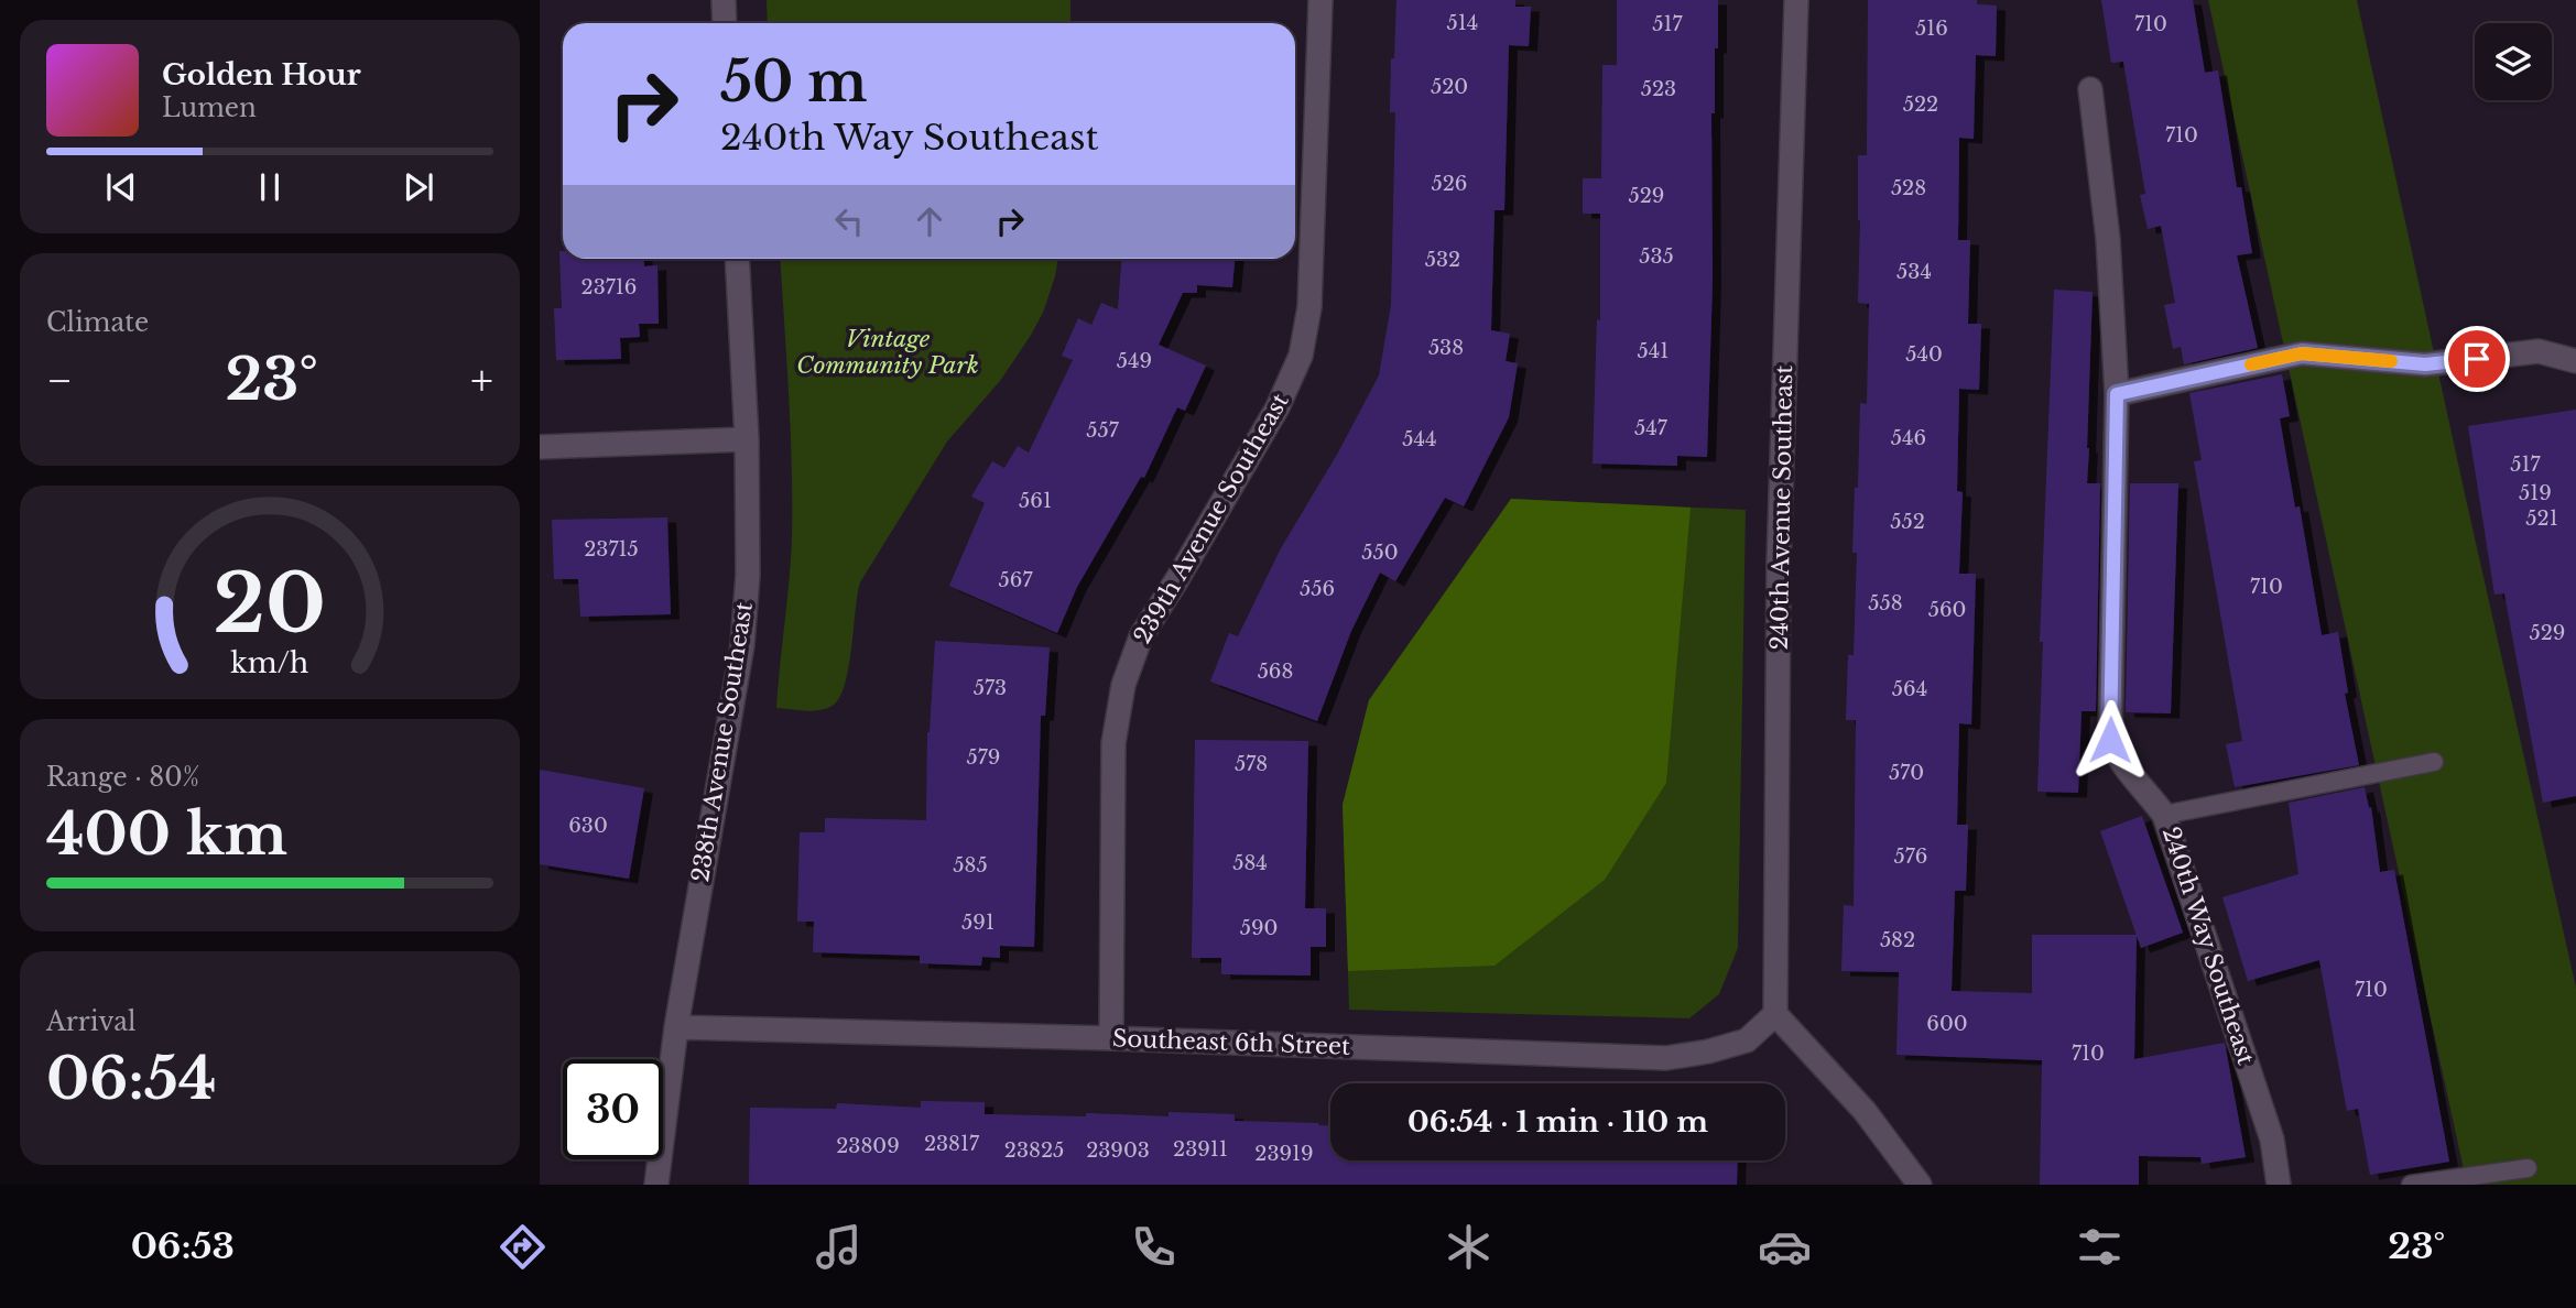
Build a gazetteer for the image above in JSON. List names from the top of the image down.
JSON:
{
  "streets": {
    "street": [
      "240th Avenue Southeast",
      "239th Avenue Southeast",
      "238th Avenue Southeast",
      "240th Way Southeast",
      "Southeast 6th Street"
    ]
  },
  "crossings": [
    ["240th Avenue Southeast", "Southeast 6th Street"],
    ["239th Avenue Southeast", "Southeast 6th Street"],
    ["238th Avenue Southeast", "Southeast 6th Street"]
  ],
  "parks": ["Vintage Community Park"],
  "house_numbers": [
    "514",
    "517",
    "710",
    "516",
    "520",
    "523",
    "522",
    "710",
    "526",
    "528",
    "529",
    "535",
    "532",
    "534",
    "23716",
    "538",
    "541",
    "540",
    "549",
    "547",
    "557",
    "546",
    "544",
    "517",
    "519",
    "561",
    "521",
    "552",
    "23715",
    "550",
    "567",
    "710",
    "556",
    "558",
    "560",
    "529",
    "568",
    "573",
    "564",
    "579",
    "578",
    "570",
    "630",
    "576",
    "584",
    "585",
    "591",
    "590",
    "582",
    "710",
    "600",
    "710",
    "23817",
    "23809",
    "23911",
    "23825",
    "23903",
    "23919"
  ],
  "page": {
    "turn": ["50 m", "240th Way Southeast"],
    "song": ["Golden Hour", "Lumen"],
    "tile": [
      "Climate",
      ["Range · 80%", "400 km"],
      ["Arrival", "06:54"]
    ],
    "heat": ["−", "23°", "+"],
    "limit": "30",
    "trip": "06:54 · 1 min · 110 m",
    "tabs": ["06:53", "23°"],
    "gauge": ["20", "km/h"]
  }
}
